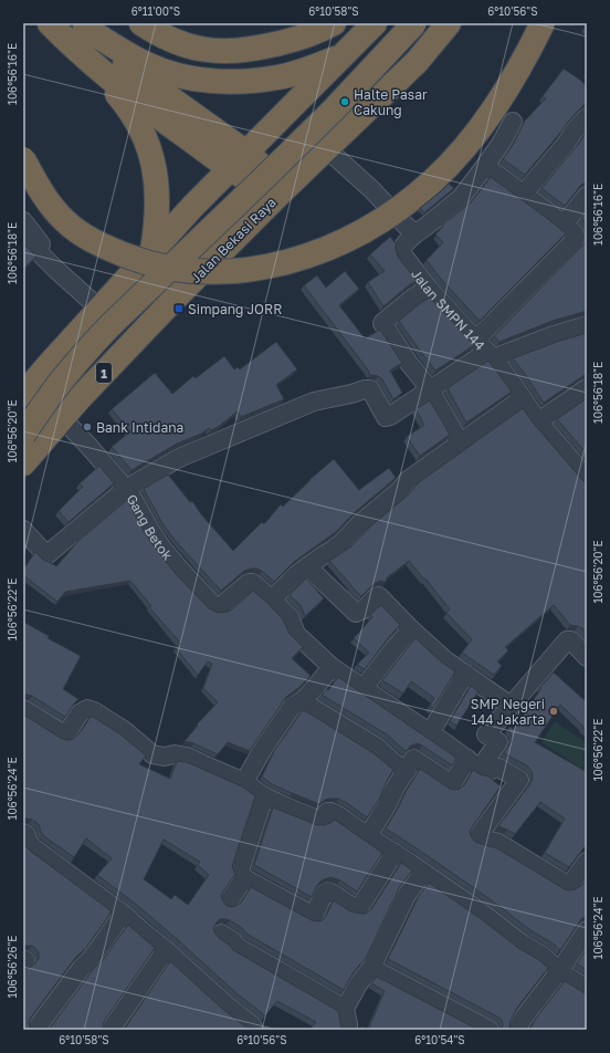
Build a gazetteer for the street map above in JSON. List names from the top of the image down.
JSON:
{
  "streets": {
    "highway": ["Jalan Bekasi Raya", "1"],
    "street": ["Jalan SMPN 144", "Gang Betok"]
  },
  "crossings": [
    ["Jalan Bekasi Raya", "Gang Betok"]
  ],
  "places": {
    "other": ["Halte Pasar Cakung", "Bank Intidana", "SMP Negeri 144 Jakarta"],
    "transit": ["Simpang JORR"]
  },
  "coordinates": [
    "6°11'00\"S",
    "6°10'58\"S",
    "6°10'56\"S",
    "106°56'16\"E",
    "106°56'18\"E",
    "106°56'20\"E",
    "106°56'22\"E",
    "106°56'24\"E",
    "106°56'26\"E",
    "6°10'54\"S"
  ]
}
